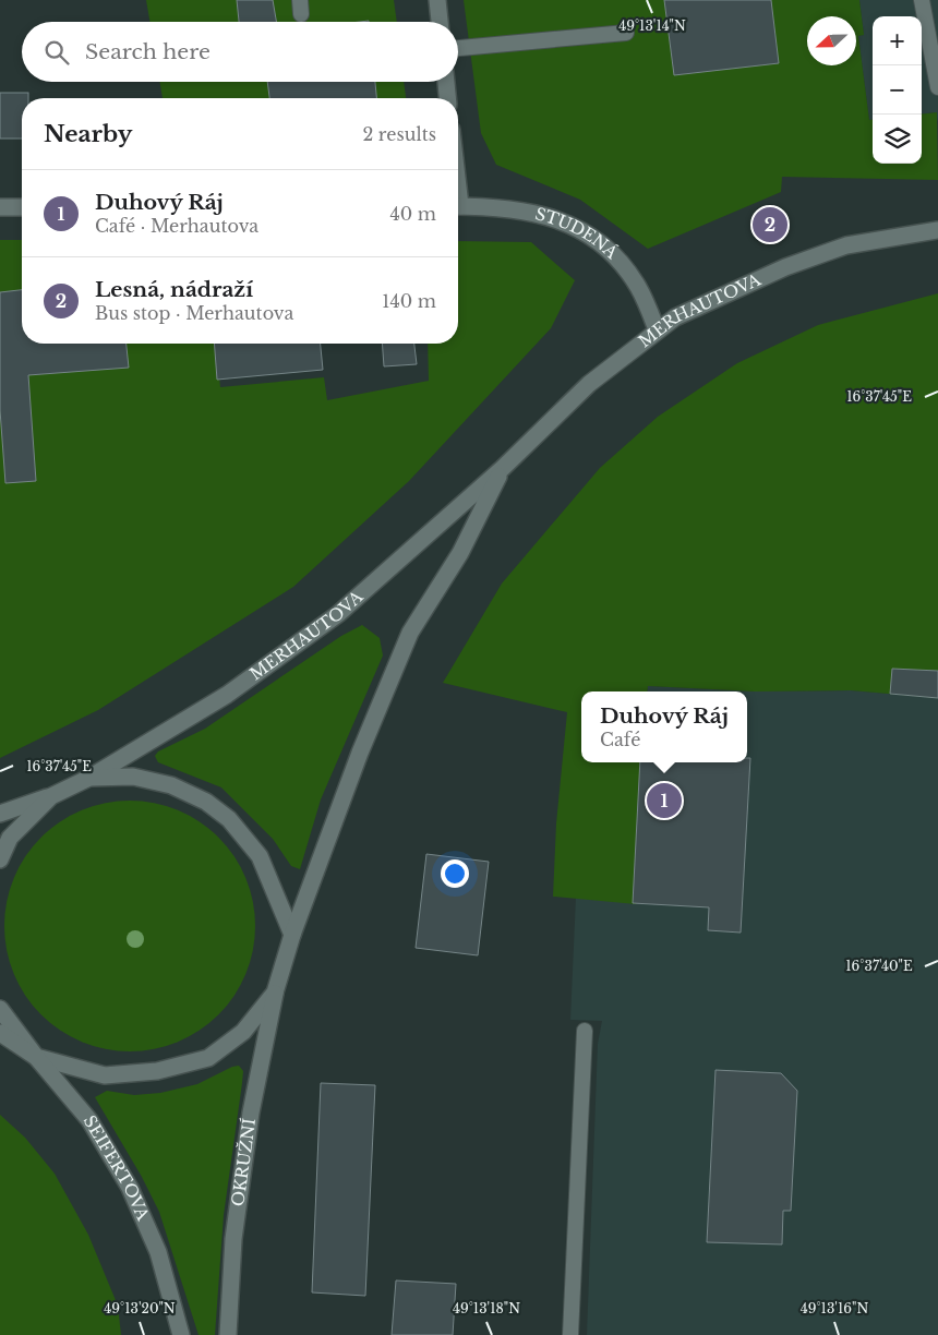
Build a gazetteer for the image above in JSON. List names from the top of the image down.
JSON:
{
  "streets": {
    "street": [
      "STUDENÁ",
      "MERHAUTOVA",
      "OKRUŽNÍ",
      "SEIFERTOVA"
    ]
  },
  "crossings": [
    ["STUDENÁ", "MERHAUTOVA"],
    ["MERHAUTOVA", "OKRUŽNÍ"]
  ],
  "north": "left",
  "page": {
    "map_buttons": ["+", "−"],
    "search": "Search here",
    "heading": ["Nearby", "2 results"],
    "list": [
      {
        "mark": "1",
        "name": "Duhový Ráj",
        "note": "Café · Merhautova",
        "value": "40 m"
      },
      {
        "mark": "2",
        "name": "Lesná, nádraží",
        "note": "Bus stop · Merhautova",
        "value": "140 m"
      }
    ],
    "pins": ["2", "1"],
    "popup": ["Duhový Ráj", "Café"]
  },
  "coordinates": [
    "49°13'14\"N",
    "16°37'45\"E",
    "16°37'40\"E",
    "49°13'20\"N",
    "49°13'18\"N",
    "49°13'16\"N"
  ]
}
